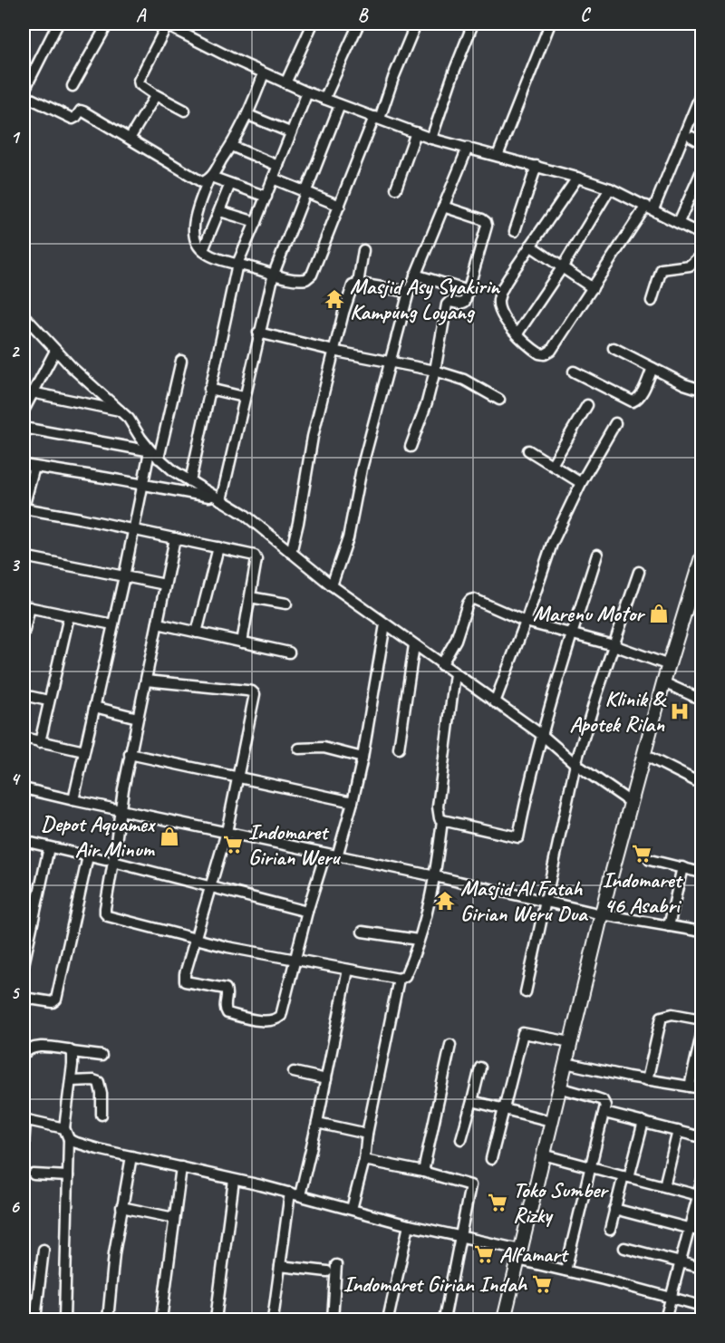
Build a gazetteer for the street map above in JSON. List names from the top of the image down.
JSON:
{
  "places": {
    "temple": ["Masjid Asy Syakirin Kampung Loyang", "Masjid Al Fatah Girian Weru Dua"],
    "shop": ["Marenu Motor", "Depot Aquamex Air Minum"],
    "hospital": ["Klinik & Apotek Rilan"],
    "supermarket": [
      "Indomaret Girian Weru",
      "Indomaret 46 Asabri",
      "Toko Sumber Rizky",
      "Alfamart",
      "Indomaret Girian Indah"
    ]
  },
  "grid": {
    "columns": ["A", "B", "C"],
    "rows": [
      "1",
      "2",
      "3",
      "4",
      "5",
      "6"
    ]
  }
}
